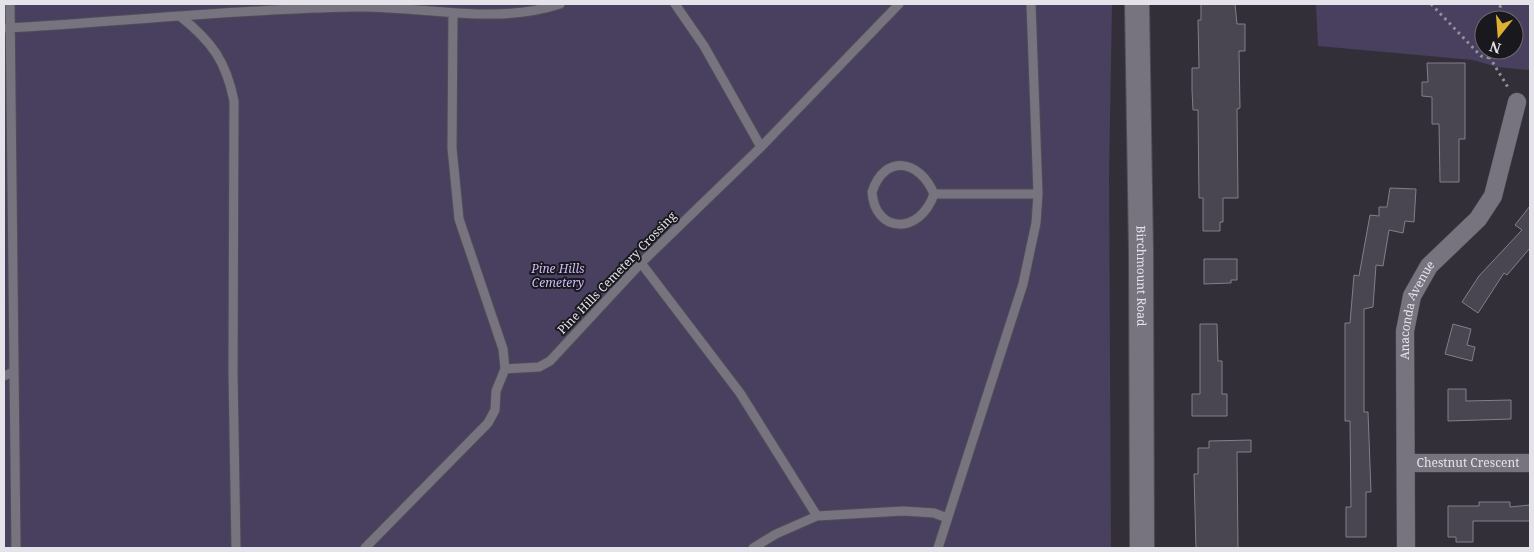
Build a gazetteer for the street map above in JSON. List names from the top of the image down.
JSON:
{
  "streets": {
    "main road": ["Birchmount Road"],
    "street": ["Anaconda Avenue", "Chestnut Crescent"],
    "lane": ["Pine Hills Cemetery Crossing"]
  },
  "crossings": [
    ["Anaconda Avenue", "Chestnut Crescent"]
  ],
  "parks": ["Pine Hills Cemetery"],
  "north": "bottom"
}
